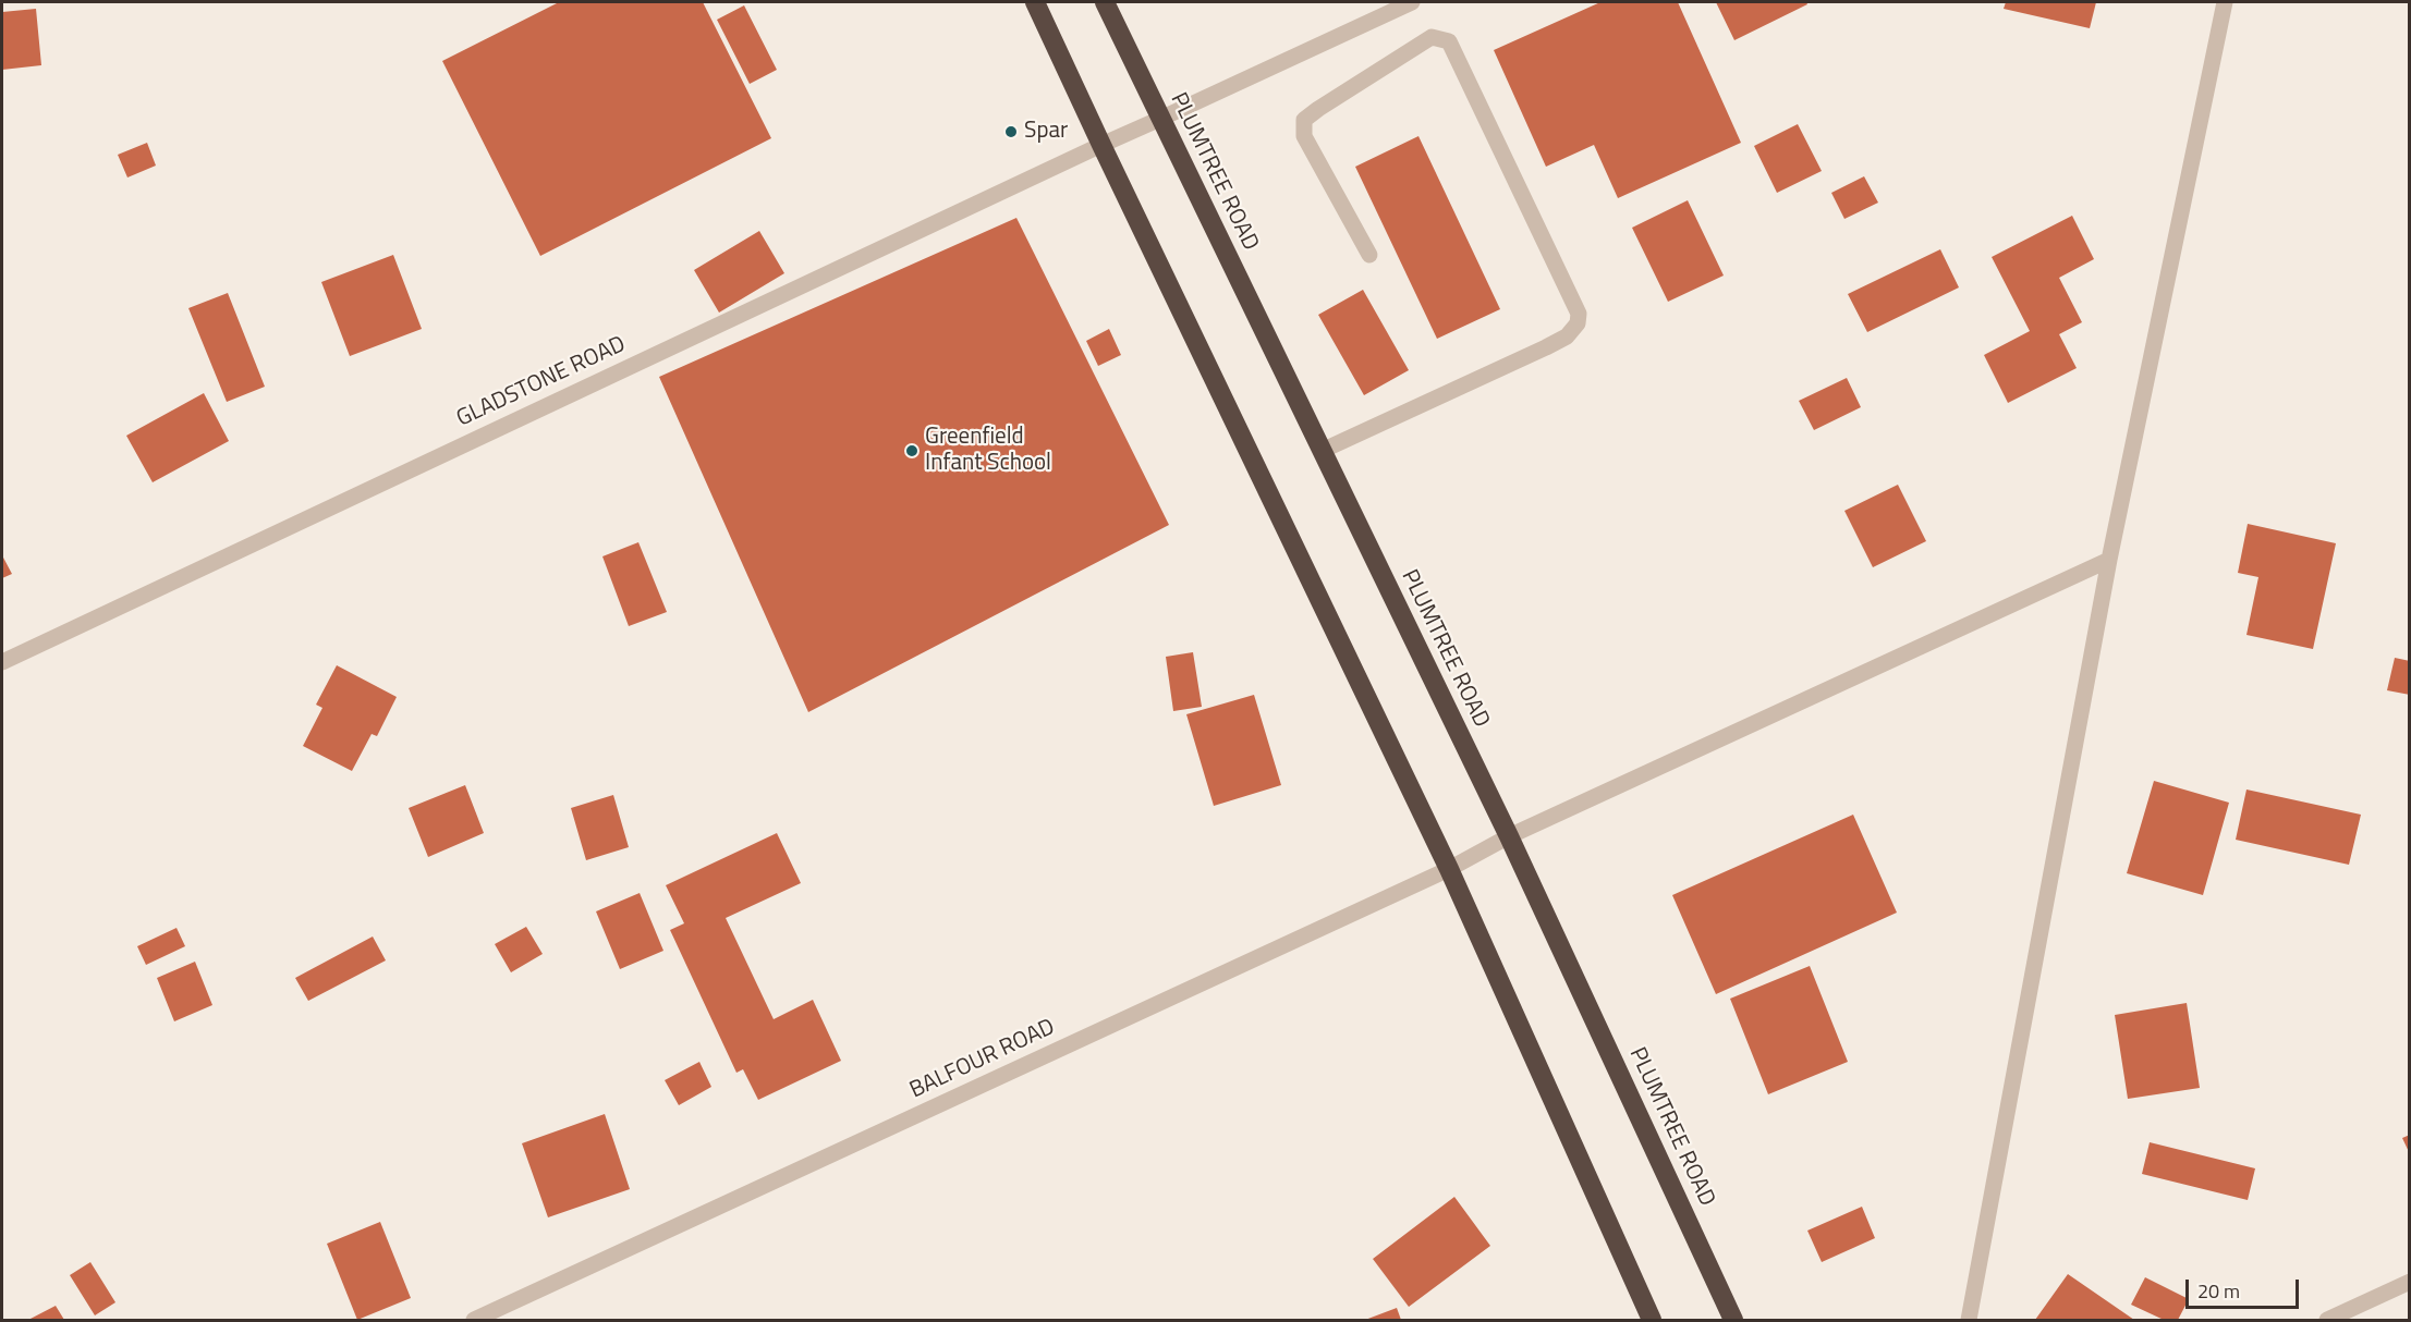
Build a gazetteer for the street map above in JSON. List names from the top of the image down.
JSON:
{
  "streets": {
    "highway": ["PLUMTREE ROAD"],
    "street": ["GLADSTONE ROAD", "BALFOUR ROAD"]
  },
  "crossings": [
    ["PLUMTREE ROAD", "GLADSTONE ROAD"],
    ["PLUMTREE ROAD", "BALFOUR ROAD"]
  ],
  "places": ["Spar", "Greenfield Infant School"],
  "scale_bar": "20 m"
}
